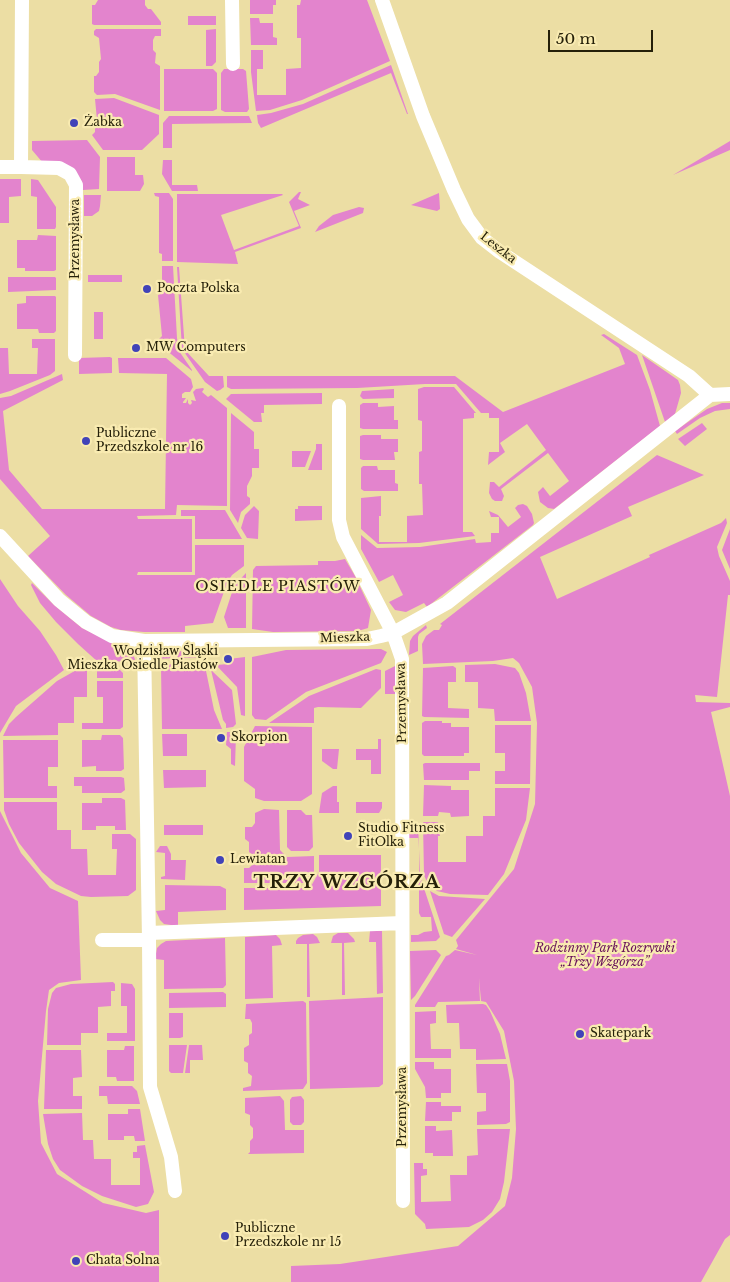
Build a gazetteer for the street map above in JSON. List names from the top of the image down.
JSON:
{
  "streets": {
    "street": ["Przemysława", "Leszka", "Mieszka"]
  },
  "crossings": [
    ["Przemysława", "Mieszka"],
    ["Leszka", "Mieszka"]
  ],
  "districts": ["OSIEDLE PIASTÓW", "TRZY WZGÓRZA"],
  "parks": ["Rodzinny Park Rozrywki „Trzy Wzgórza”"],
  "places": [
    "Żabka",
    "Poczta Polska",
    "MW Computers",
    "Publiczne Przedszkole nr 16",
    "Wodzisław Śląski Mieszka Osiedle Piastów",
    "Skorpion",
    "Studio Fitness FitOlka",
    "Lewiatan",
    "Skatepark",
    "Publiczne Przedszkole nr 15",
    "Chata Solna"
  ],
  "scale_bar": "50 m"
}
